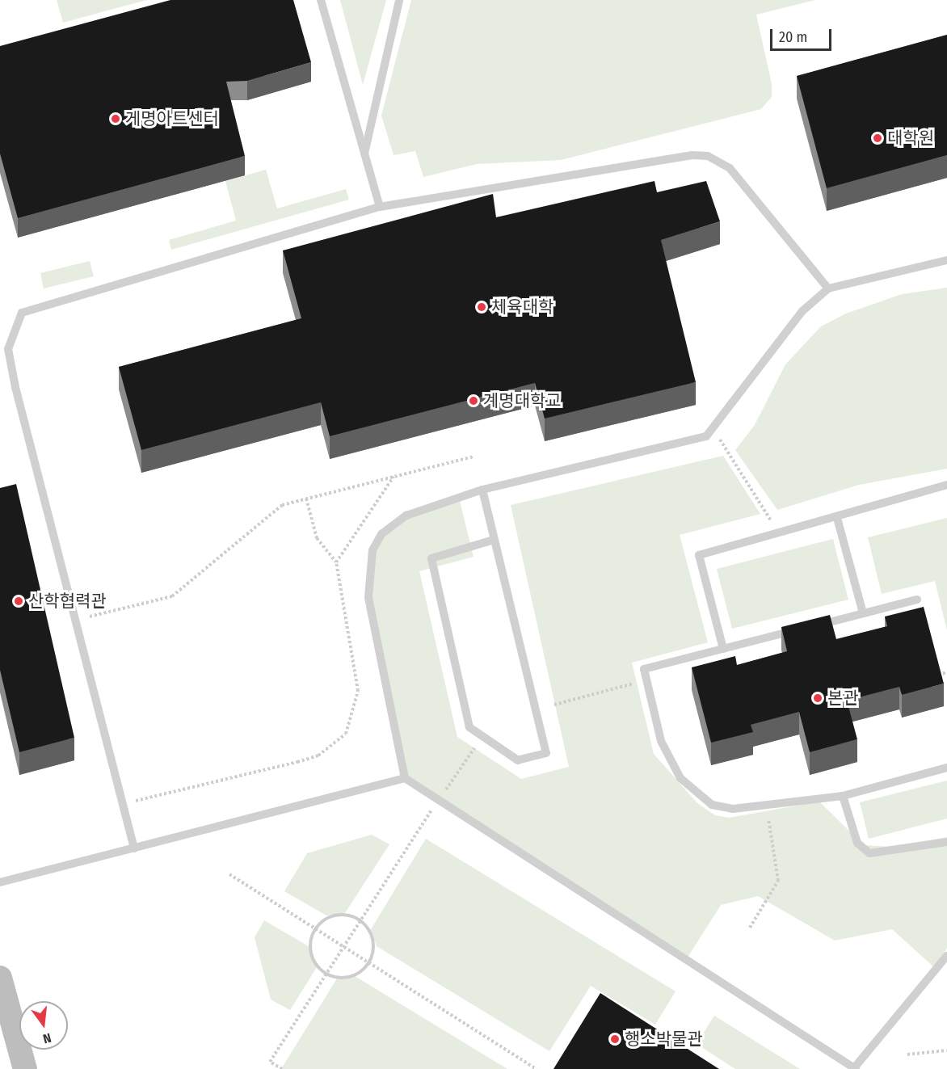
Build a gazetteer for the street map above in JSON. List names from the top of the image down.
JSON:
{
  "places": [
    "게명아트센터",
    "대학원",
    "체육대학",
    "계명대학교",
    "산학협력관",
    "본관",
    "행소박물관"
  ],
  "scale_bar": "20 m",
  "north": "bottom"
}
